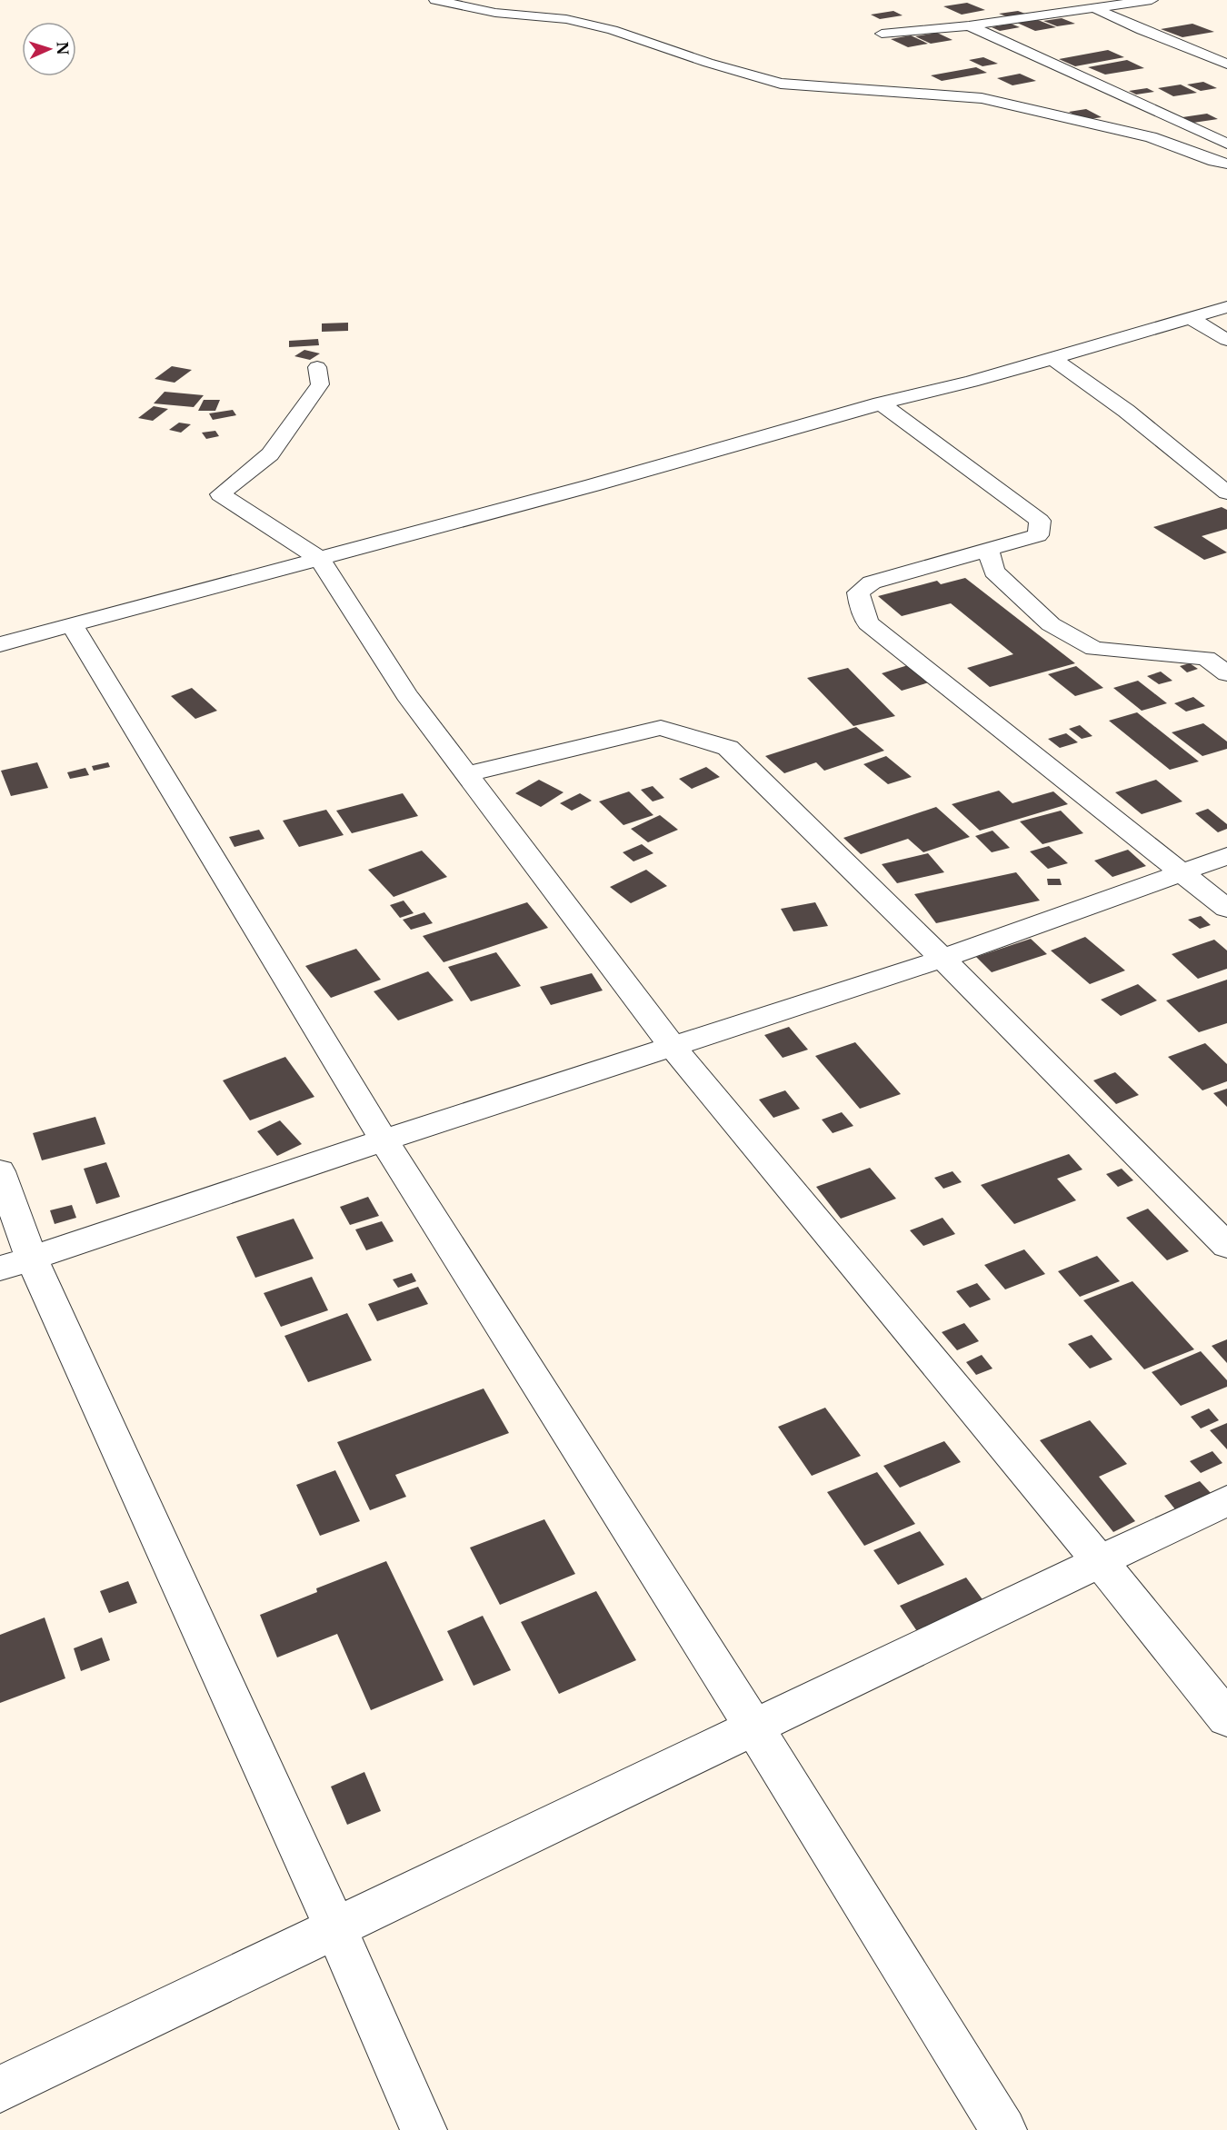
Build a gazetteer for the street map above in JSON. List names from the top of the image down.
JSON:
{
  "north": "right"
}
